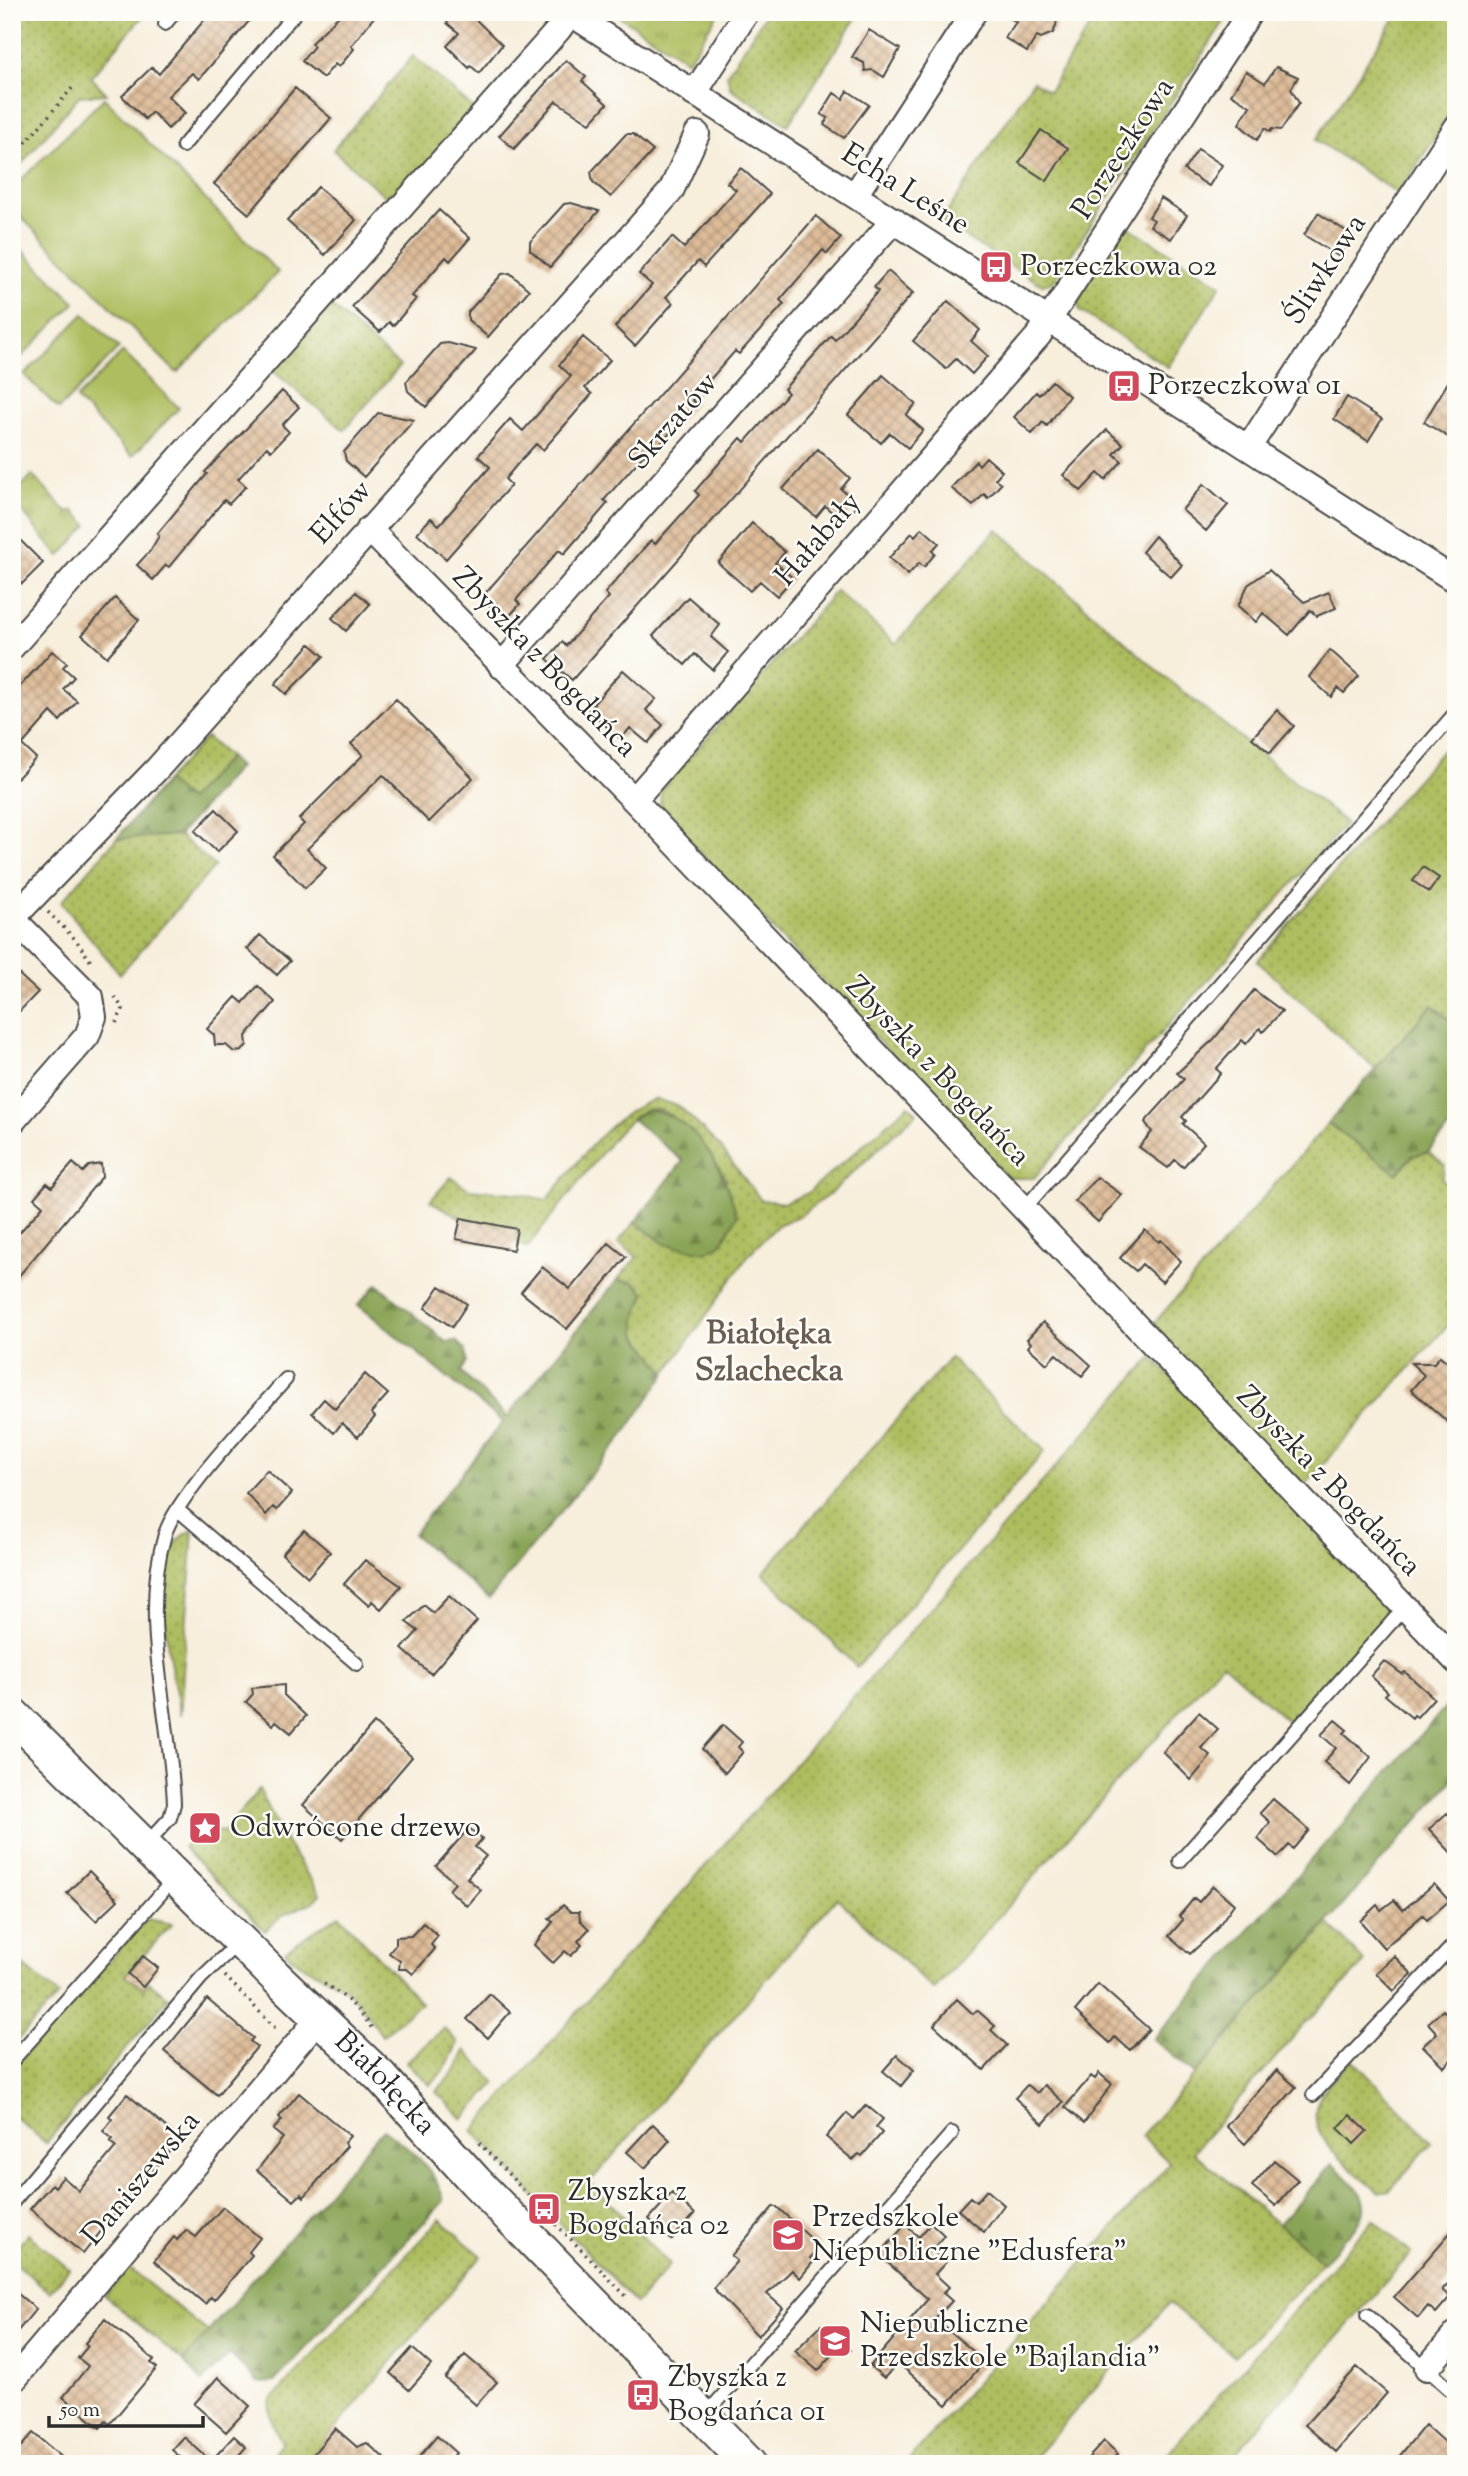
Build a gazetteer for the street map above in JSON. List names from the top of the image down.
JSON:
{
  "streets": {
    "street": [
      "Porzeczkowa",
      "Echa Leśne",
      "Śliwkowa",
      "Skrzatów",
      "Elfów",
      "Hałabały",
      "Zbyszka z Bogdańca",
      "Białołęcka",
      "Daniszewska"
    ]
  },
  "crossings": [
    ["Porzeczkowa", "Echa Leśne"],
    ["Porzeczkowa", "Hałabały"],
    ["Echa Leśne", "Śliwkowa"],
    ["Echa Leśne", "Skrzatów"],
    ["Echa Leśne", "Hałabały"],
    ["Skrzatów", "Zbyszka z Bogdańca"],
    ["Elfów", "Zbyszka z Bogdańca"],
    ["Hałabały", "Zbyszka z Bogdańca"],
    ["Białołęcka", "Daniszewska"]
  ],
  "districts": ["Białołęka Szlachecka"],
  "places": {
    "bus stop": [
      "Porzeczkowa 02",
      "Porzeczkowa 01",
      "Zbyszka z Bogdańca 02",
      "Zbyszka z Bogdańca 01"
    ],
    "place": ["Odwrócone drzewo"],
    "school or university": ["Przedszkole Niepubliczne \"Edusfera\"", "Niepubliczne Przedszkole \"Bajlandia\""]
  },
  "scale_bar": "50 m"
}
